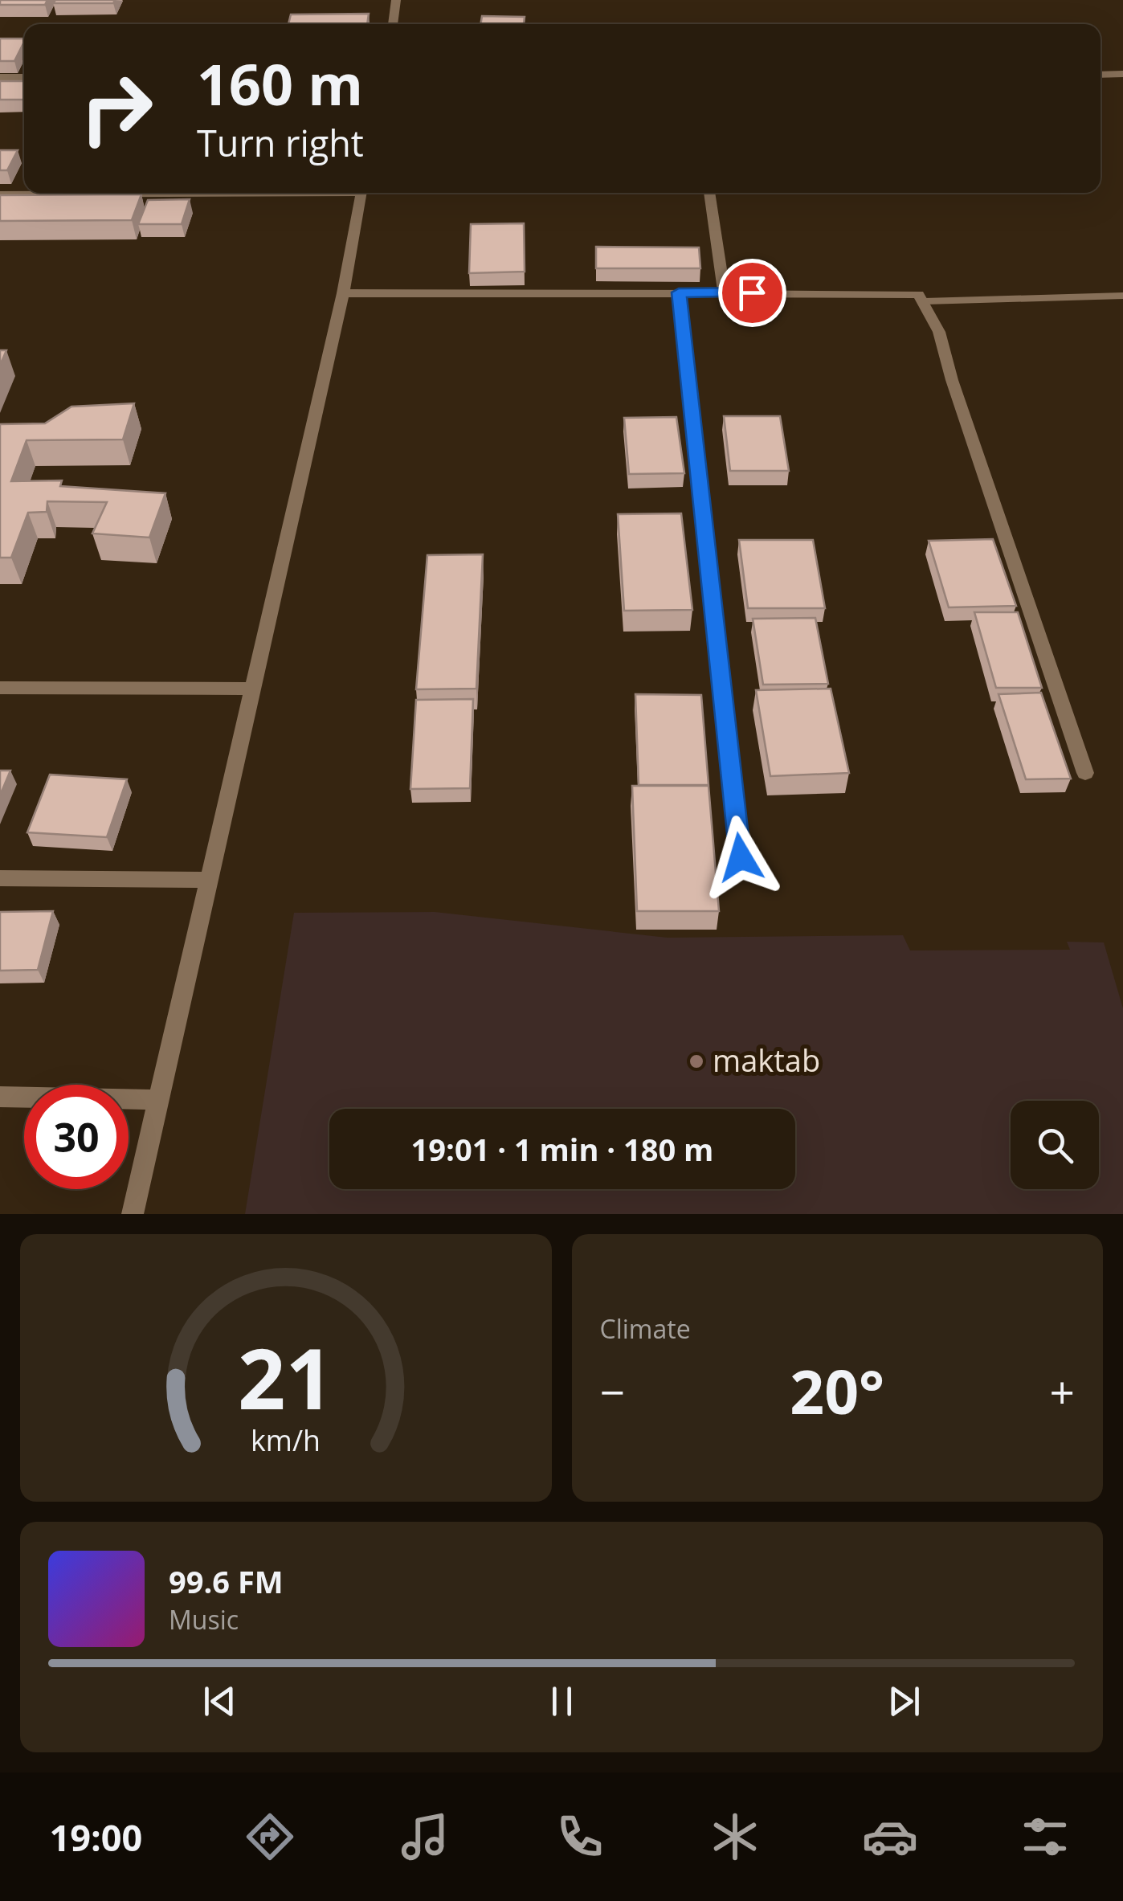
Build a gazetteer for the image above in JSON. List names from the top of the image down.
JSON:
{
  "places": ["maktab"],
  "page": {
    "turn": ["160 m", "Turn right"],
    "limit": "30",
    "trip": "19:01 · 1 min · 180 m",
    "tile": "Climate",
    "heat": ["−", "20°", "+"],
    "song": ["99.6 FM", "Music"],
    "tabs": "19:00",
    "gauge": ["21", "km/h"]
  }
}
